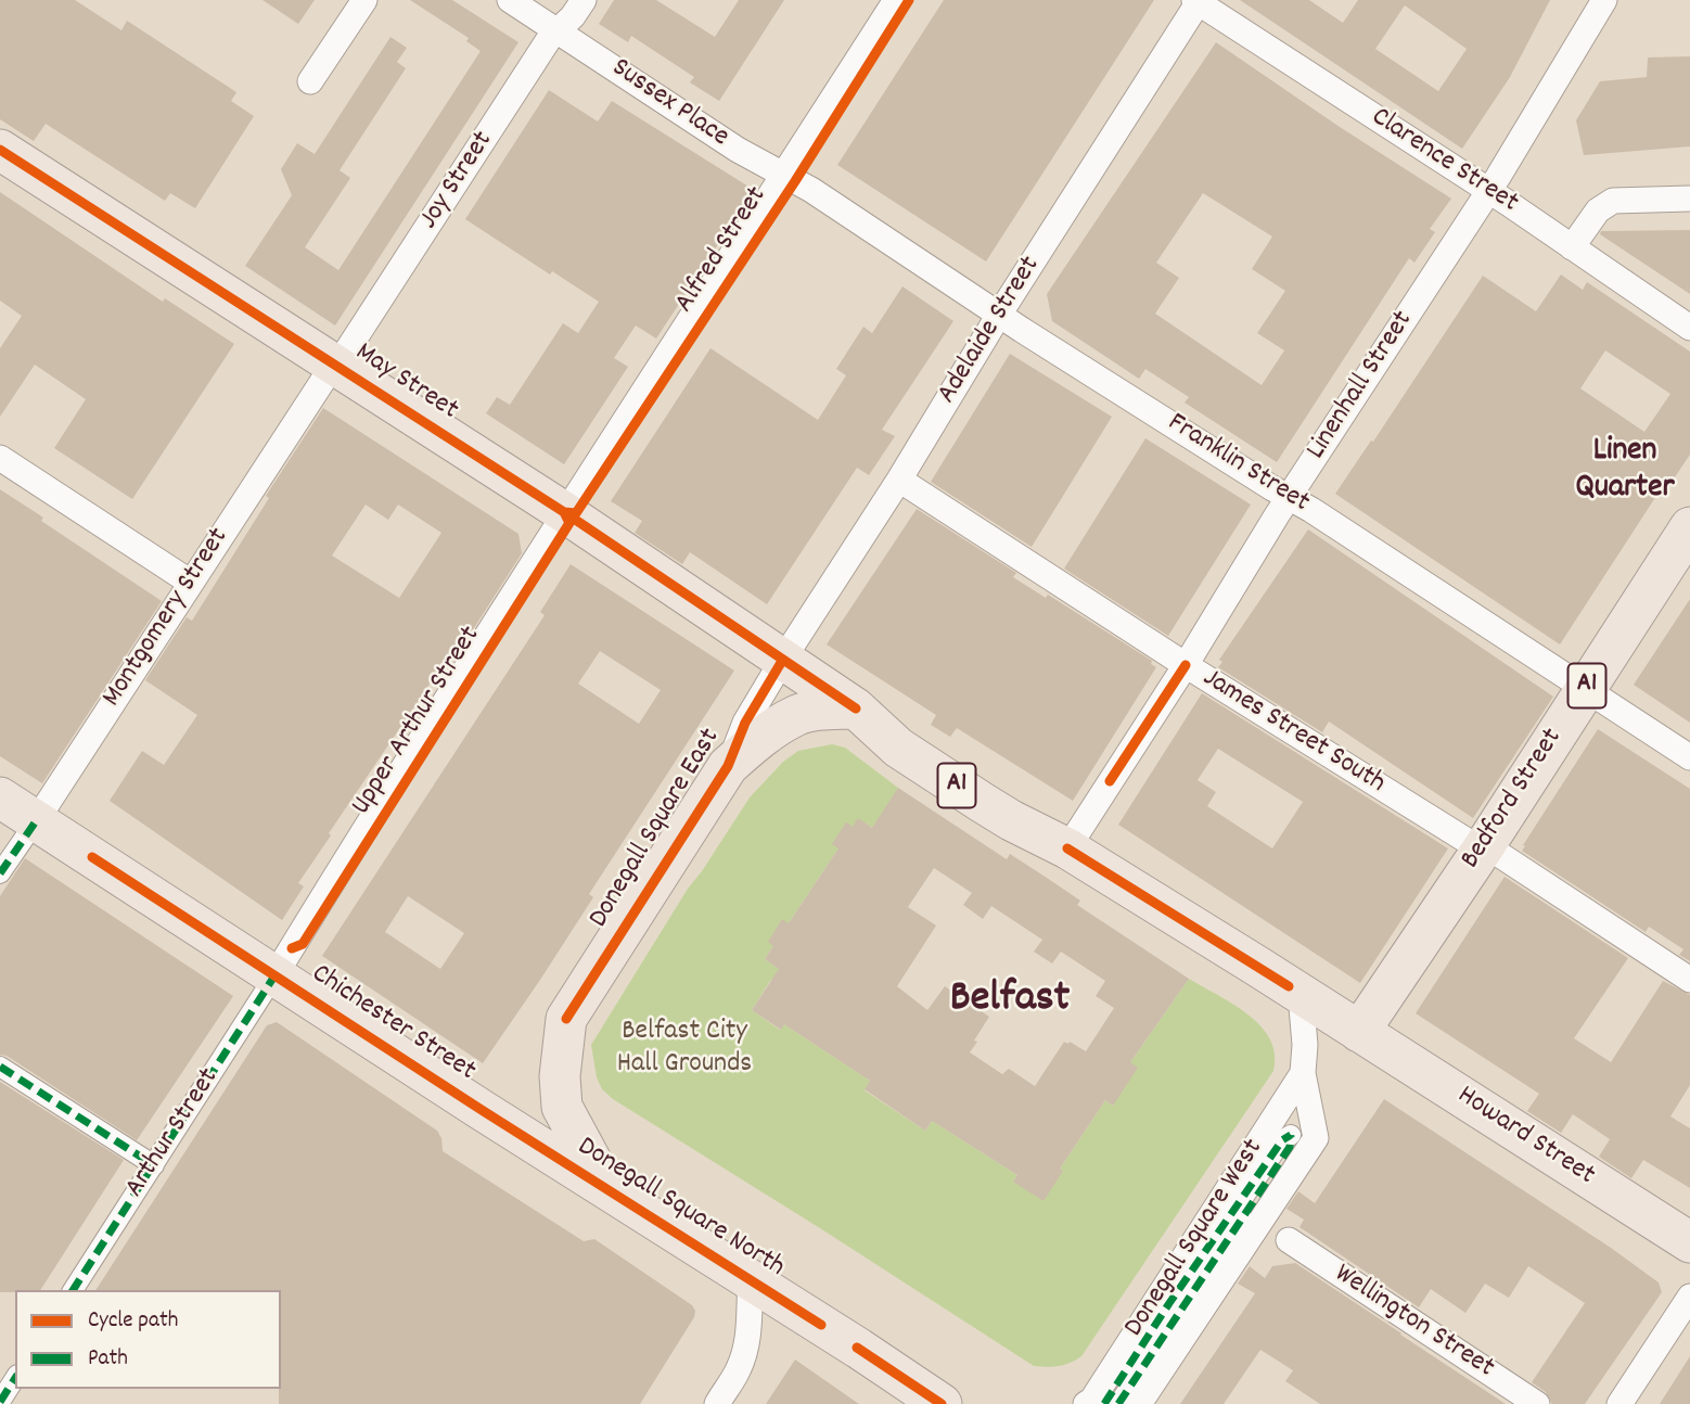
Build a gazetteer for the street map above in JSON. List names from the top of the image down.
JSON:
{
  "streets": {
    "main road": [
      "May Street",
      "A1",
      "Bedford Street",
      "Donegall Square East",
      "Chichester Street",
      "Howard Street",
      "Donegall Square North"
    ],
    "street": [
      "Sussex Place",
      "Clarence Street",
      "Joy Street",
      "Alfred Street",
      "Adelaide Street",
      "Linenhall Street",
      "Franklin Street",
      "Montgomery Street",
      "Upper Arthur Street",
      "James Street South",
      "Arthur Street",
      "Donegall Square West",
      "Wellington Street"
    ]
  },
  "crossings": [
    ["Sussex Place", "Joy Street"],
    ["Sussex Place", "Alfred Street"],
    ["Sussex Place", "Franklin Street"],
    ["Clarence Street", "Adelaide Street"],
    ["Clarence Street", "Linenhall Street"],
    ["Joy Street", "May Street"],
    ["Joy Street", "Montgomery Street"],
    ["Alfred Street", "May Street"],
    ["Alfred Street", "Franklin Street"],
    ["Alfred Street", "Upper Arthur Street"],
    ["Adelaide Street", "May Street"],
    ["Adelaide Street", "Franklin Street"],
    ["Adelaide Street", "James Street South"],
    ["Adelaide Street", "Donegall Square East"],
    ["May Street", "Montgomery Street"],
    ["May Street", "A1"],
    ["May Street", "Upper Arthur Street"],
    ["May Street", "Donegall Square East"],
    ["Linenhall Street", "Franklin Street"],
    ["Linenhall Street", "A1"],
    ["Linenhall Street", "James Street South"],
    ["Franklin Street", "Bedford Street"],
    ["Montgomery Street", "Chichester Street"],
    ["A1", "Bedford Street"],
    ["A1", "Donegall Square East"],
    ["A1", "Howard Street"],
    ["A1", "Donegall Square West"],
    ["Upper Arthur Street", "Chichester Street"],
    ["Upper Arthur Street", "Arthur Street"],
    ["James Street South", "Bedford Street"],
    ["Bedford Street", "Howard Street"],
    ["Donegall Square East", "Donegall Square North"],
    ["Chichester Street", "Arthur Street"],
    ["Chichester Street", "Donegall Square North"]
  ],
  "districts": ["Linen Quarter", "Belfast"],
  "parks": ["Belfast City Hall Grounds"],
  "legend": ["Cycle path", "Path"]
}
